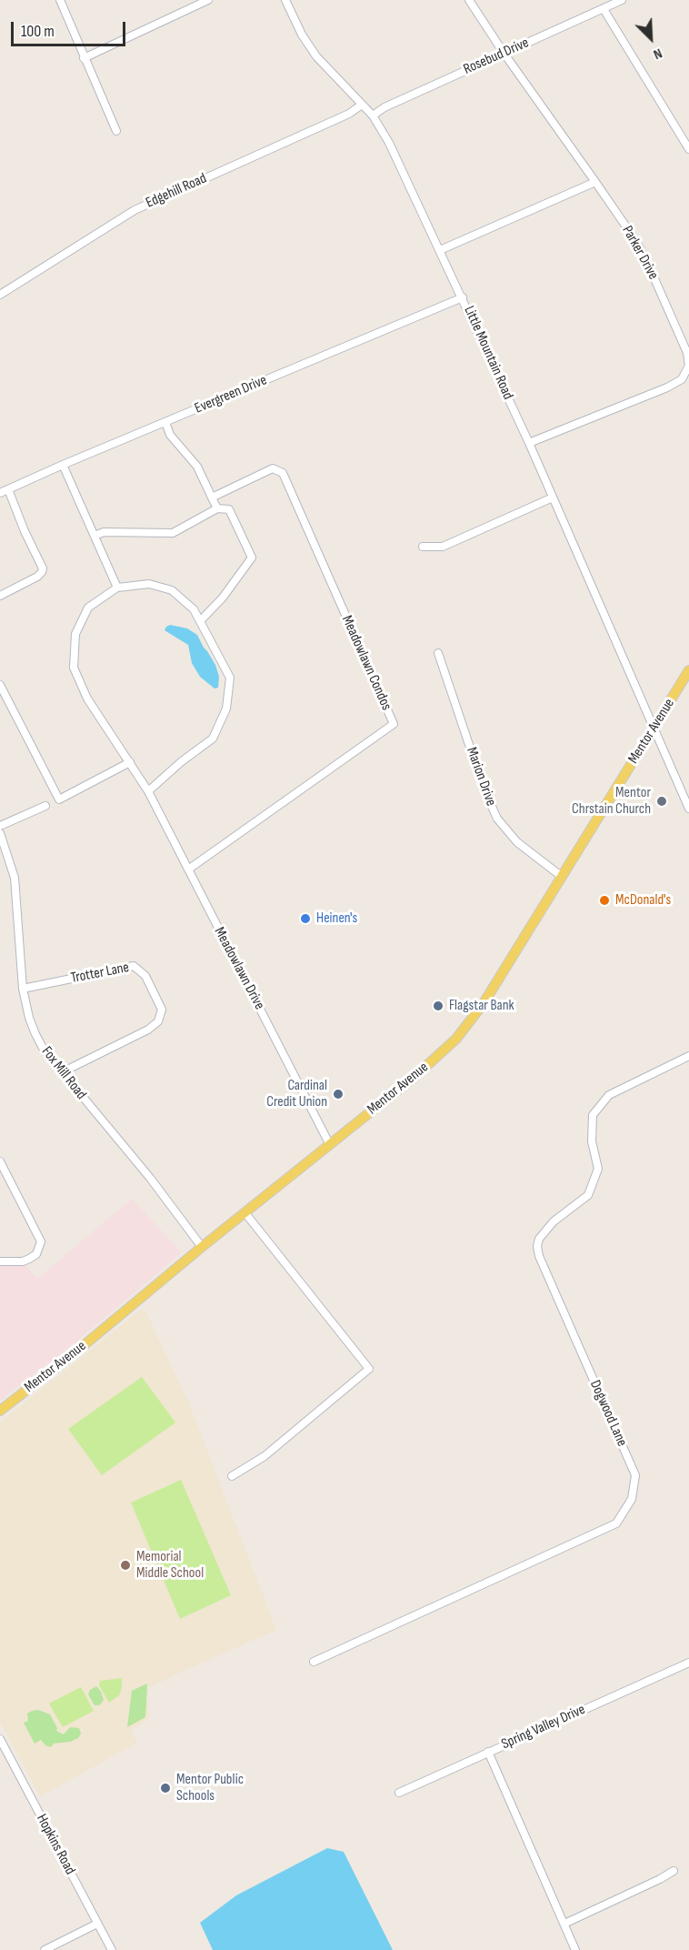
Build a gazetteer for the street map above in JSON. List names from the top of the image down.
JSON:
{
  "streets": {
    "main road": ["Mentor Avenue"],
    "street": [
      "Rosebud Drive",
      "Edgehill Road",
      "Parker Drive",
      "Little Mountain Road",
      "Evergreen Drive",
      "Meadowlawn Condos",
      "Marion Drive",
      "Meadowlawn Drive",
      "Trotter Lane",
      "Fox Mill Road",
      "Dogwood Lane",
      "Spring Valley Drive",
      "Hopkins Road"
    ]
  },
  "crossings": [
    ["Rosebud Drive", "Parker Drive"],
    ["Rosebud Drive", "Little Mountain Road"],
    ["Edgehill Road", "Little Mountain Road"],
    ["Parker Drive", "Little Mountain Road"],
    ["Little Mountain Road", "Evergreen Drive"],
    ["Little Mountain Road", "Mentor Avenue"],
    ["Meadowlawn Condos", "Meadowlawn Drive"],
    ["Mentor Avenue", "Marion Drive"],
    ["Mentor Avenue", "Meadowlawn Drive"],
    ["Mentor Avenue", "Fox Mill Road"],
    ["Trotter Lane", "Fox Mill Road"]
  ],
  "places": [
    "Mentor Chrstain Church",
    "McDonald's",
    "Heinen's",
    "Flagstar Bank",
    "Cardinal Credit Union",
    "Memorial Middle School",
    "Mentor Public Schools"
  ],
  "scale_bar": "100 m",
  "north": "bottom right"
}
